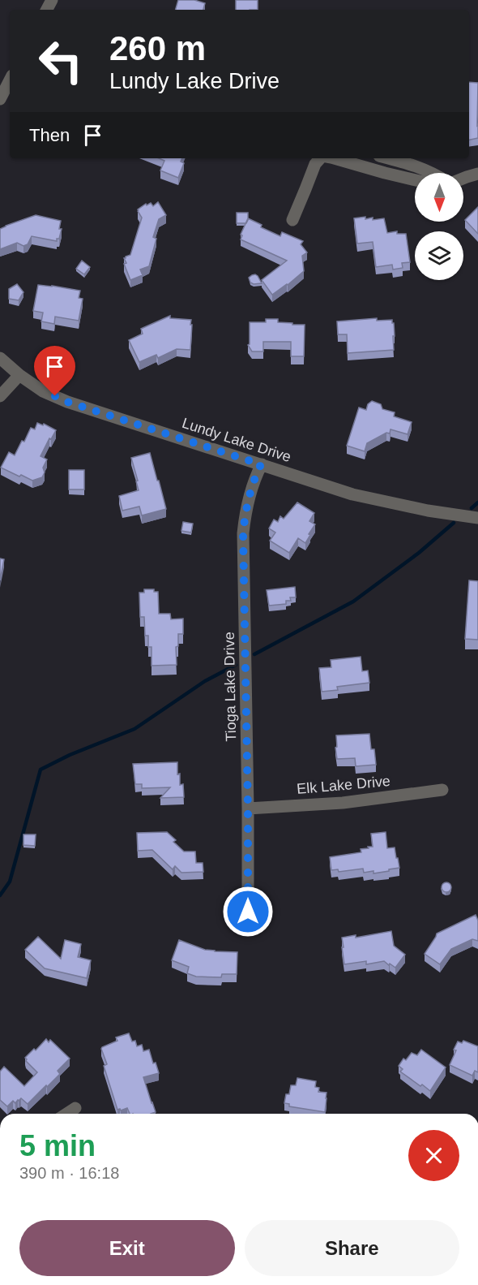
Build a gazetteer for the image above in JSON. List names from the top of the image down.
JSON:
{
  "streets": {
    "street": ["Lundy Lake Drive", "Tioga Lake Drive", "Elk Lake Drive"]
  },
  "crossings": [
    ["Lundy Lake Drive", "Tioga Lake Drive"],
    ["Tioga Lake Drive", "Elk Lake Drive"]
  ],
  "north": "bottom",
  "page": {
    "turn": ["260 m", "Lundy Lake Drive"],
    "then": "Then",
    "heading": ["5 min", "390 m · 16:18"],
    "buttons": ["Exit", "Share"]
  }
}
